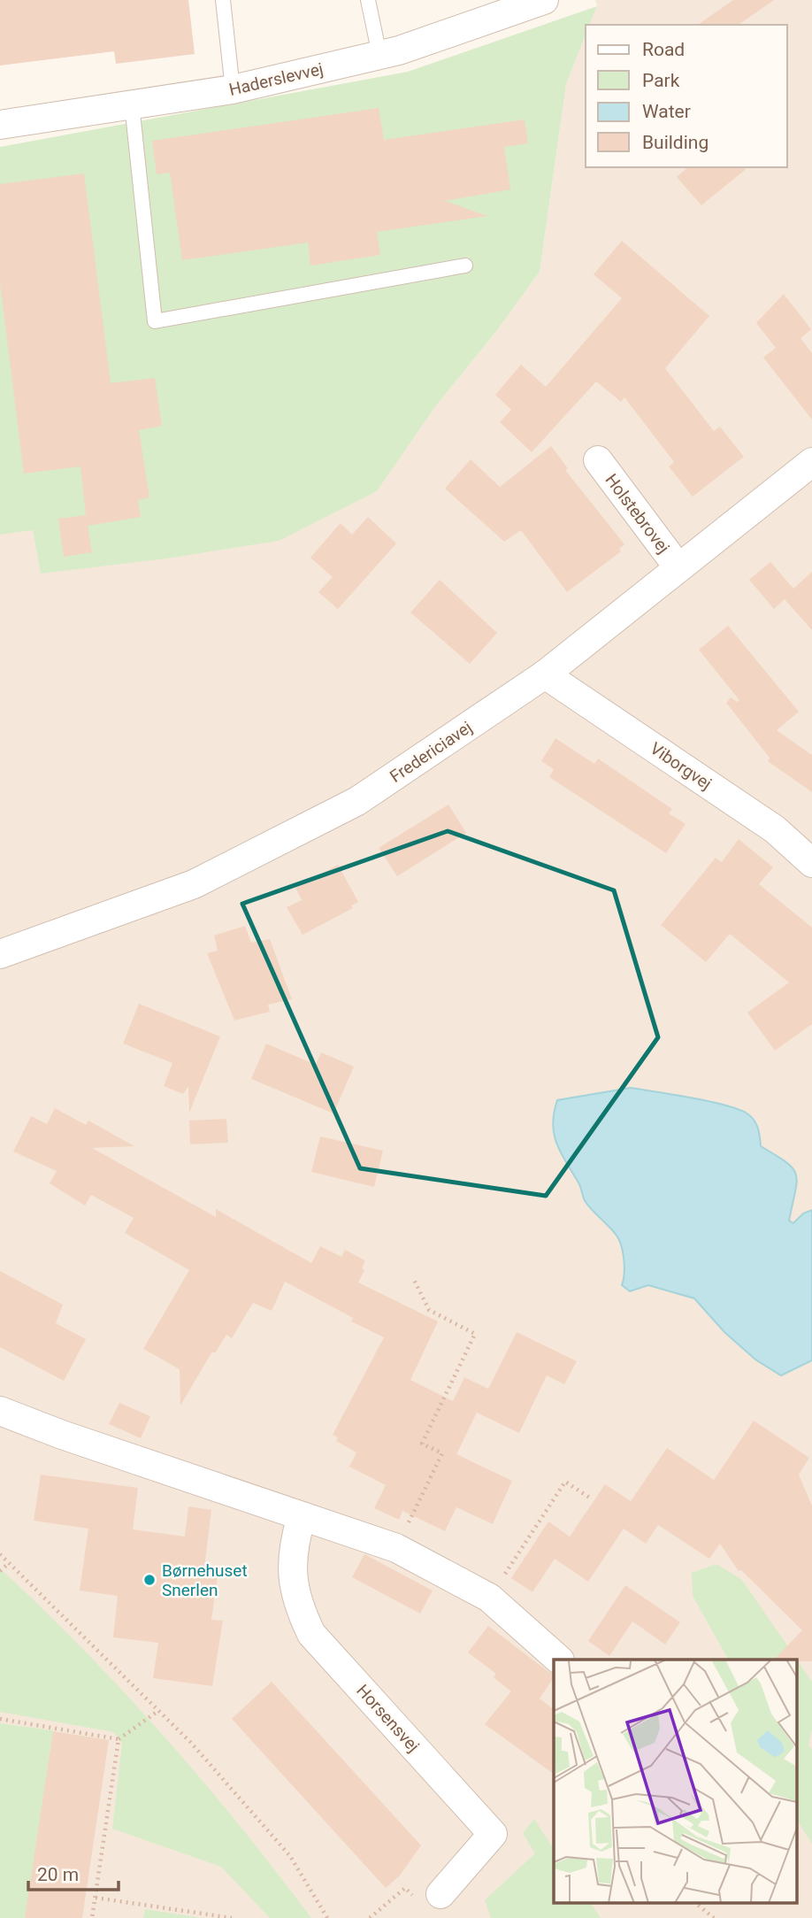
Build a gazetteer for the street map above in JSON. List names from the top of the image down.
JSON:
{
  "streets": {
    "street": [
      "Haderslevvej",
      "Holstebrovej",
      "Fredericiavej",
      "Viborgvej",
      "Horsensvej"
    ]
  },
  "crossings": [
    ["Holstebrovej", "Fredericiavej"],
    ["Fredericiavej", "Viborgvej"]
  ],
  "places": ["Børnehuset Snerlen"],
  "legend": [
    "Road",
    "Park",
    "Water",
    "Building"
  ],
  "scale_bar": "20 m"
}
